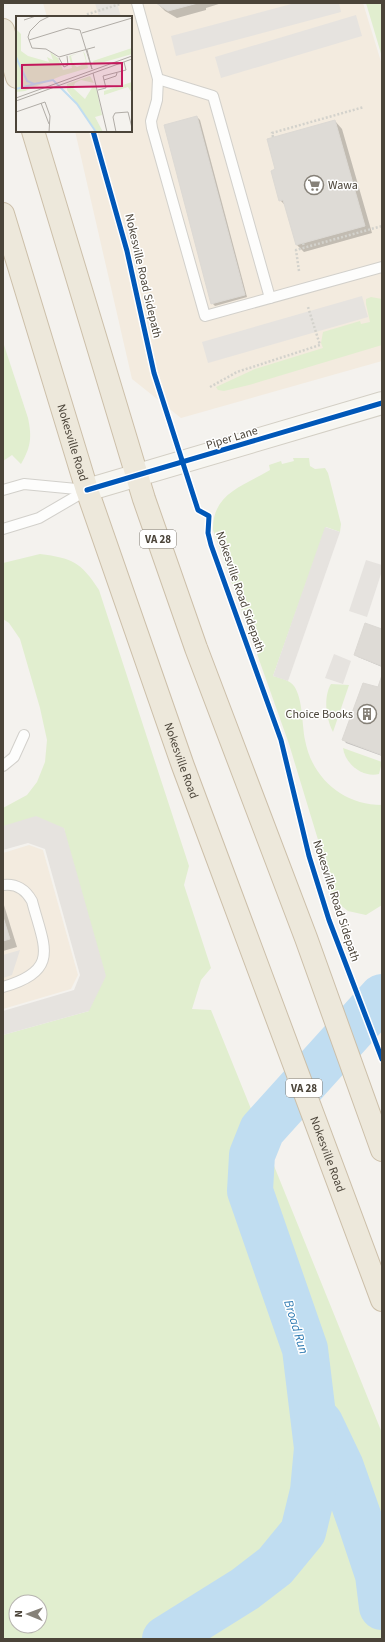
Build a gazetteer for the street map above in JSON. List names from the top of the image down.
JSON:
{
  "streets": {
    "highway": ["Nokesville Road", "VA 28"],
    "street": ["Piper Lane"],
    "cycle path": ["Nokesville Road Sidepath"]
  },
  "crossings": [
    ["Piper Lane", "Nokesville Road"],
    ["Piper Lane", "VA 28"]
  ],
  "water": ["Broad Run"],
  "places": {
    "supermarket": ["Wawa"],
    "building": ["Choice Books"]
  },
  "north": "left"
}
